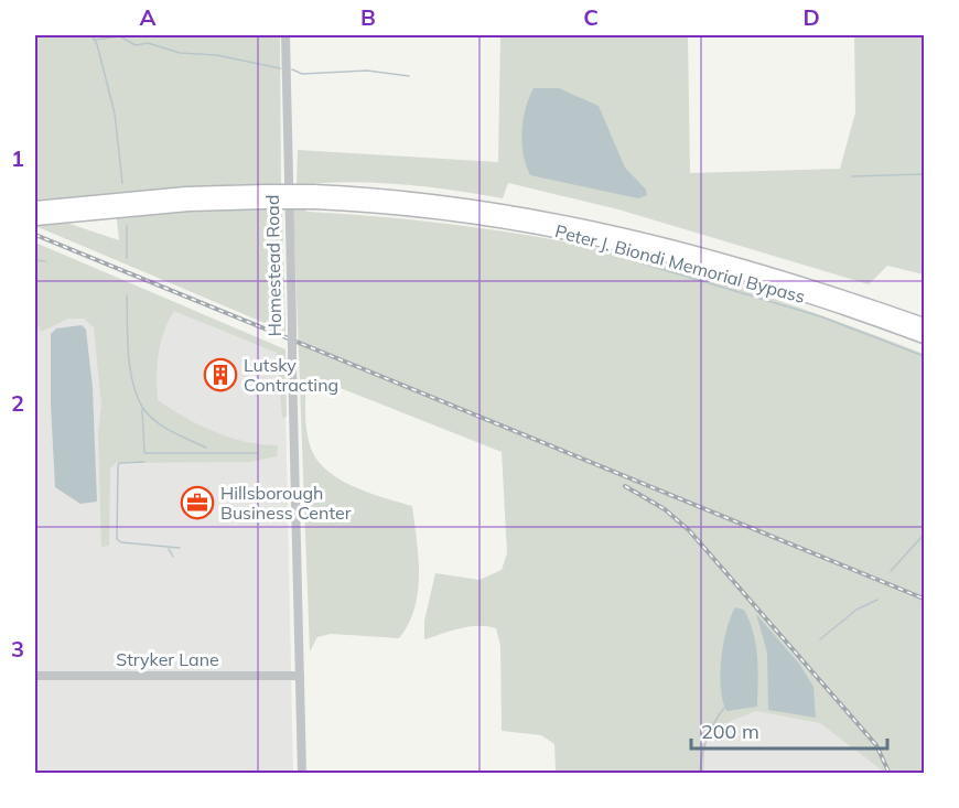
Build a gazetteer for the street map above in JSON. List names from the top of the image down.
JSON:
{
  "streets": {
    "highway": ["Peter J. Biondi Memorial Bypass"],
    "street": ["Homestead Road", "Stryker Lane"]
  },
  "crossings": [
    ["Homestead Road", "Stryker Lane"]
  ],
  "places": {
    "building": ["Lutsky Contracting"],
    "office": ["Hillsborough Business Center"]
  },
  "scale_bar": "200 m",
  "grid": {
    "columns": [
      "A",
      "B",
      "C",
      "D"
    ],
    "rows": ["1", "2", "3"]
  }
}
